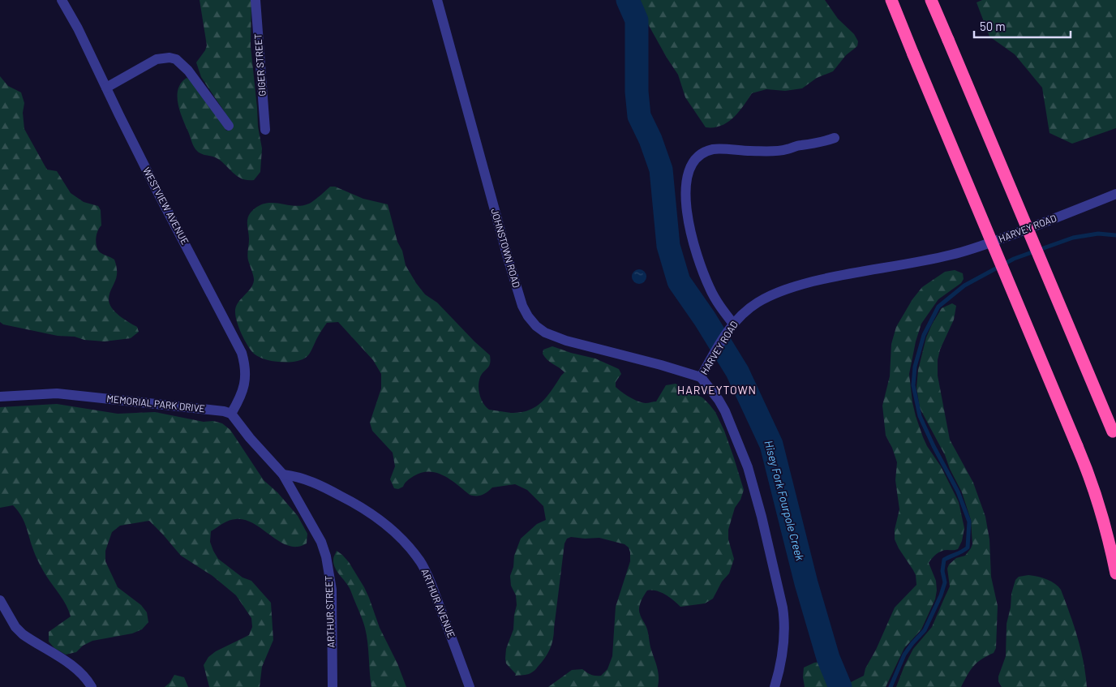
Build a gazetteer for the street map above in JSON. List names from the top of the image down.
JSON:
{
  "streets": {
    "street": [
      "GIGER STREET",
      "WESTVIEW AVENUE",
      "HARVEY ROAD",
      "JOHNSTOWN ROAD",
      "MEMORIAL PARK DRIVE",
      "ARTHUR AVENUE",
      "ARTHUR STREET"
    ]
  },
  "crossings": [
    ["WESTVIEW AVENUE", "MEMORIAL PARK DRIVE"],
    ["HARVEY ROAD", "JOHNSTOWN ROAD"],
    ["ARTHUR AVENUE", "ARTHUR STREET"]
  ],
  "districts": ["HARVEYTOWN"],
  "water": ["Hisey Fork Fourpole Creek"],
  "scale_bar": "50 m"
}
